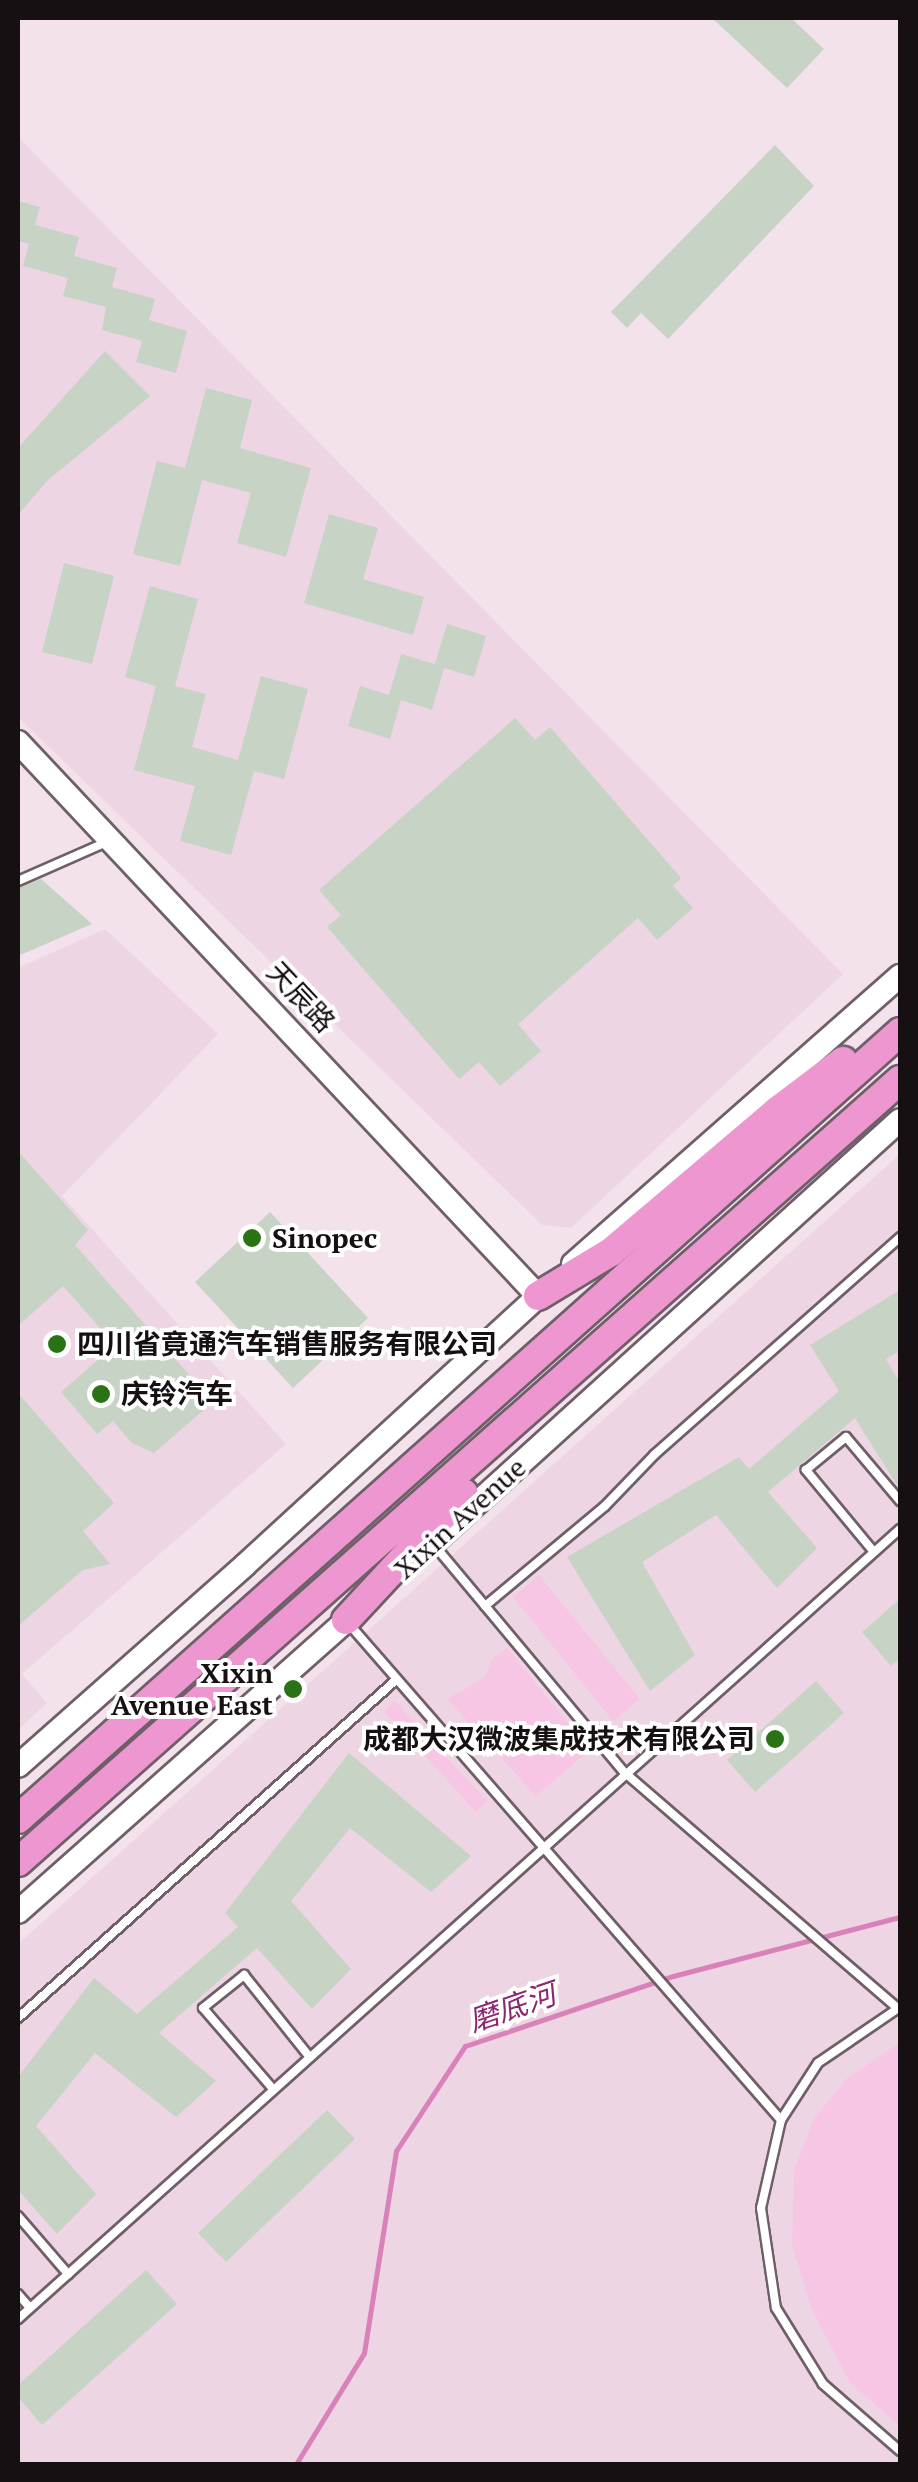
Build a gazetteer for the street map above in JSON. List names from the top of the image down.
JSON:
{
  "streets": {
    "highway": ["Xixin Avenue"],
    "main road": ["天辰路"]
  },
  "water": ["磨底河"],
  "places": [
    "Sinopec",
    "四川省竟通汽车销售服务有限公司",
    "庆铃汽车",
    "Xixin Avenue East",
    "成都大汉微波集成技术有限公司"
  ]
}
